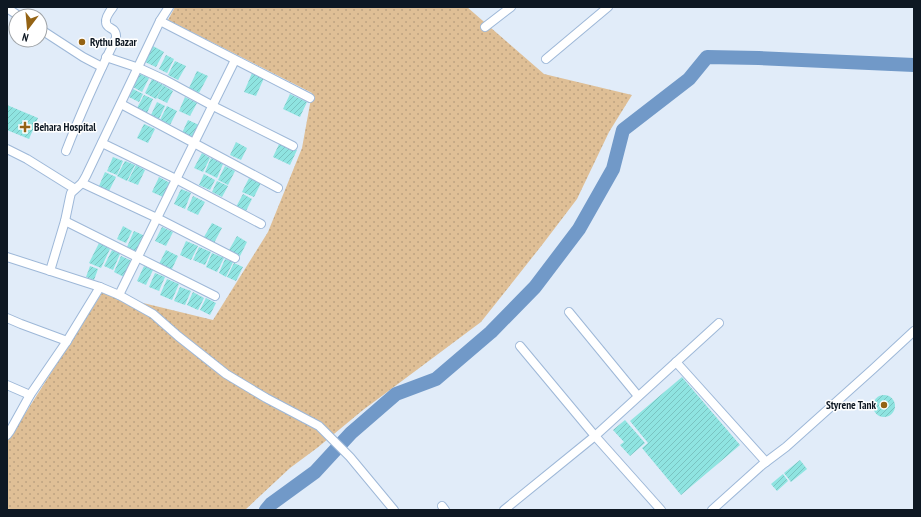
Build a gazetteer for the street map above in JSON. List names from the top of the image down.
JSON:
{
  "places": {
    "other": ["Rythu Bazar", "Styrene Tank"],
    "health": ["Behara Hospital"]
  },
  "north": "bottom"
}
